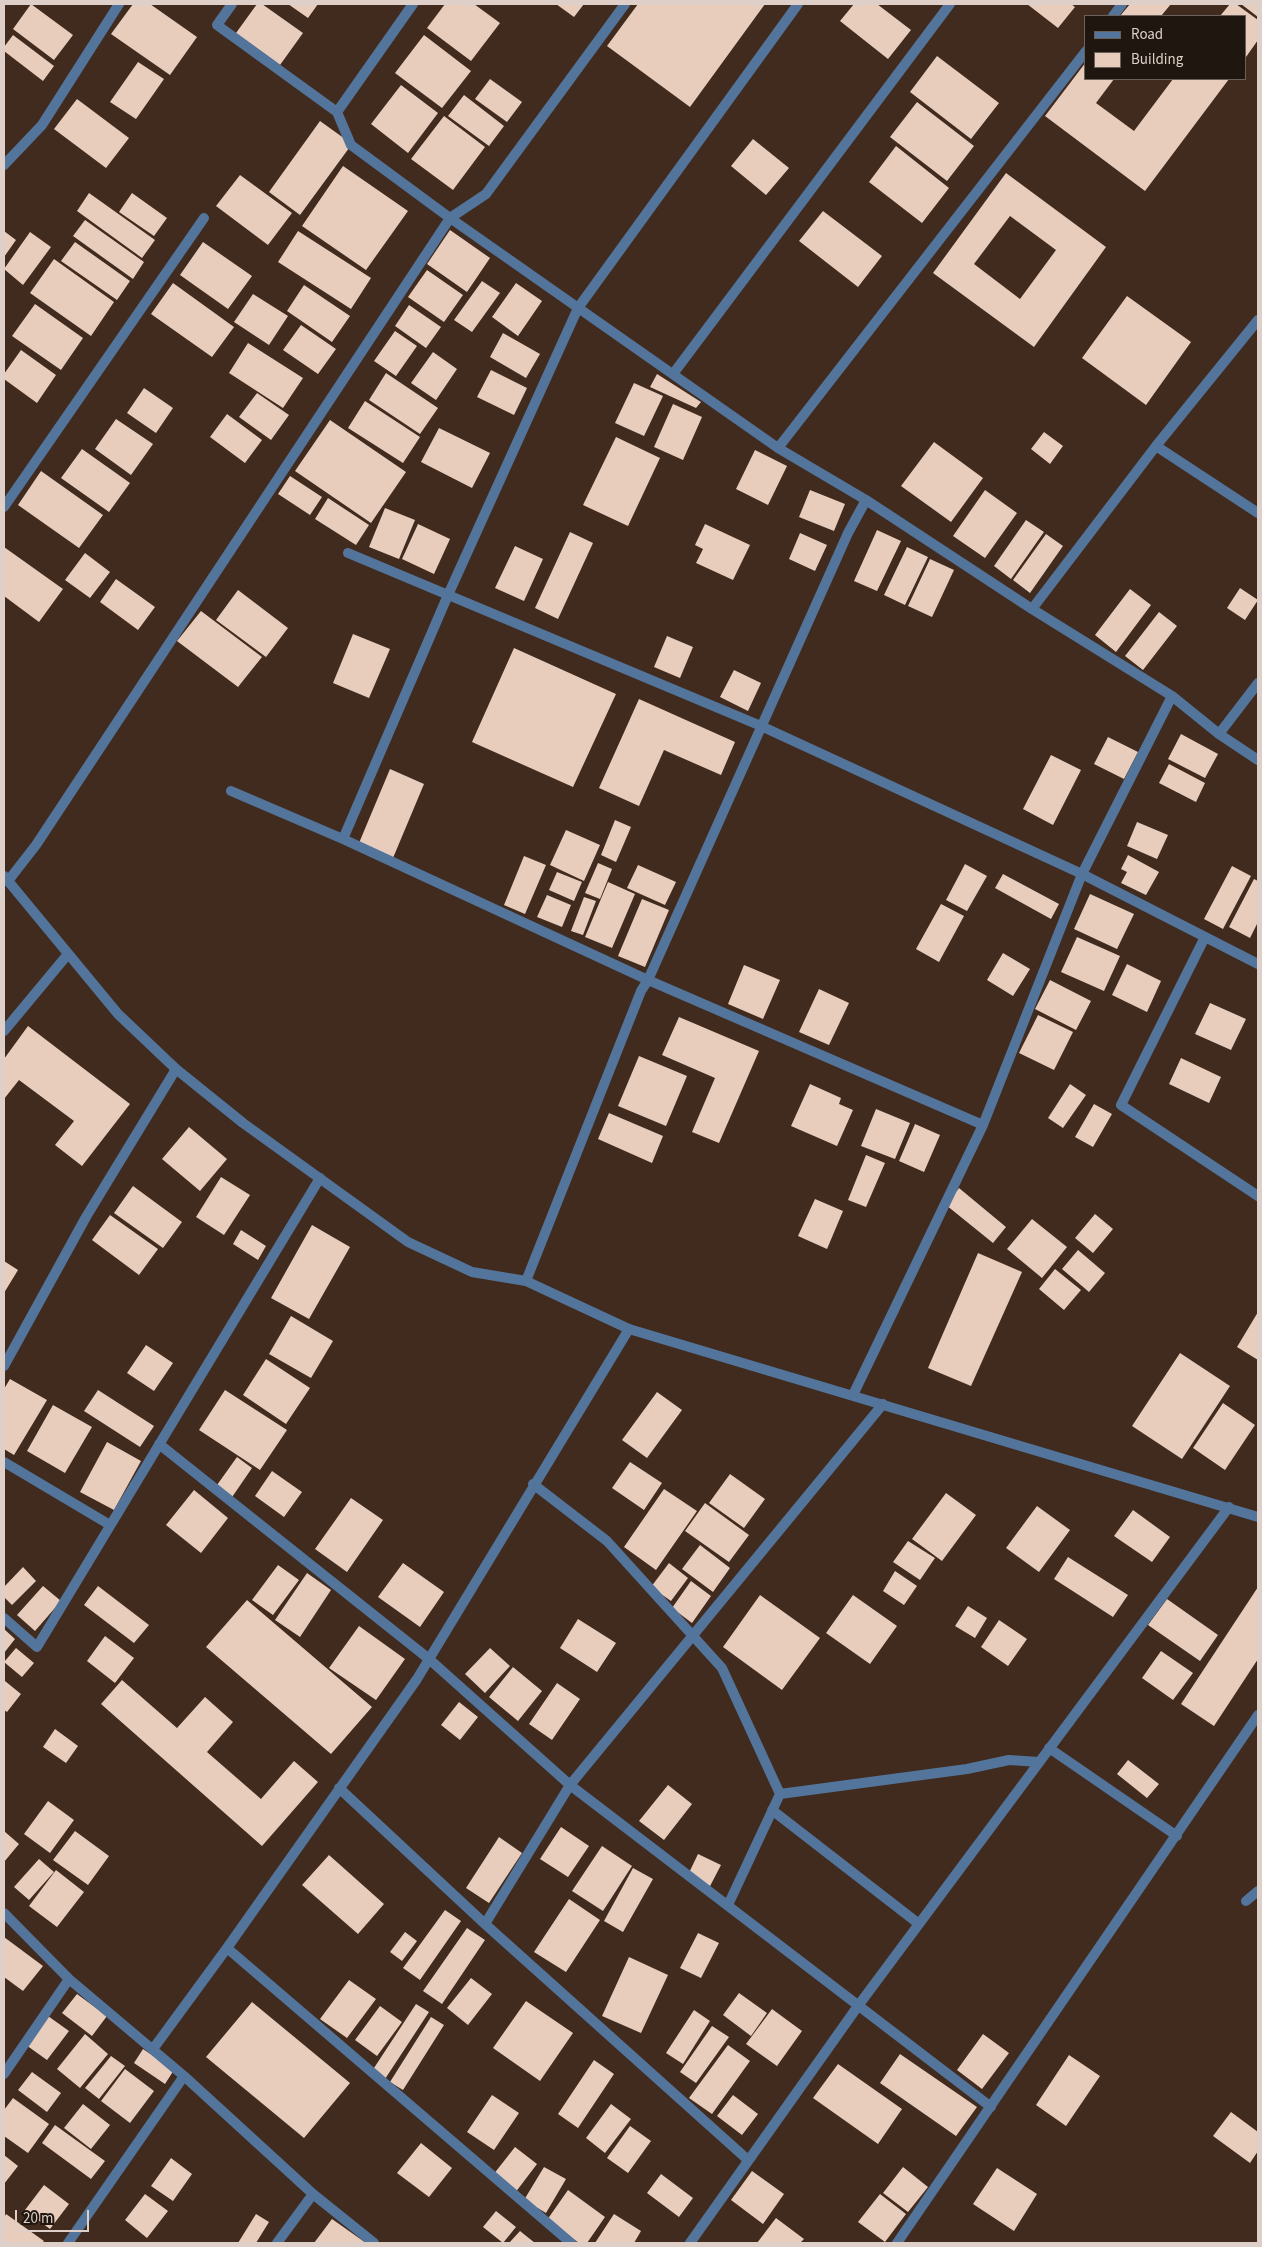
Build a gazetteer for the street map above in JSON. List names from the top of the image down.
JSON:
{
  "legend": ["Road", "Building"],
  "scale_bar": "20 m"
}
